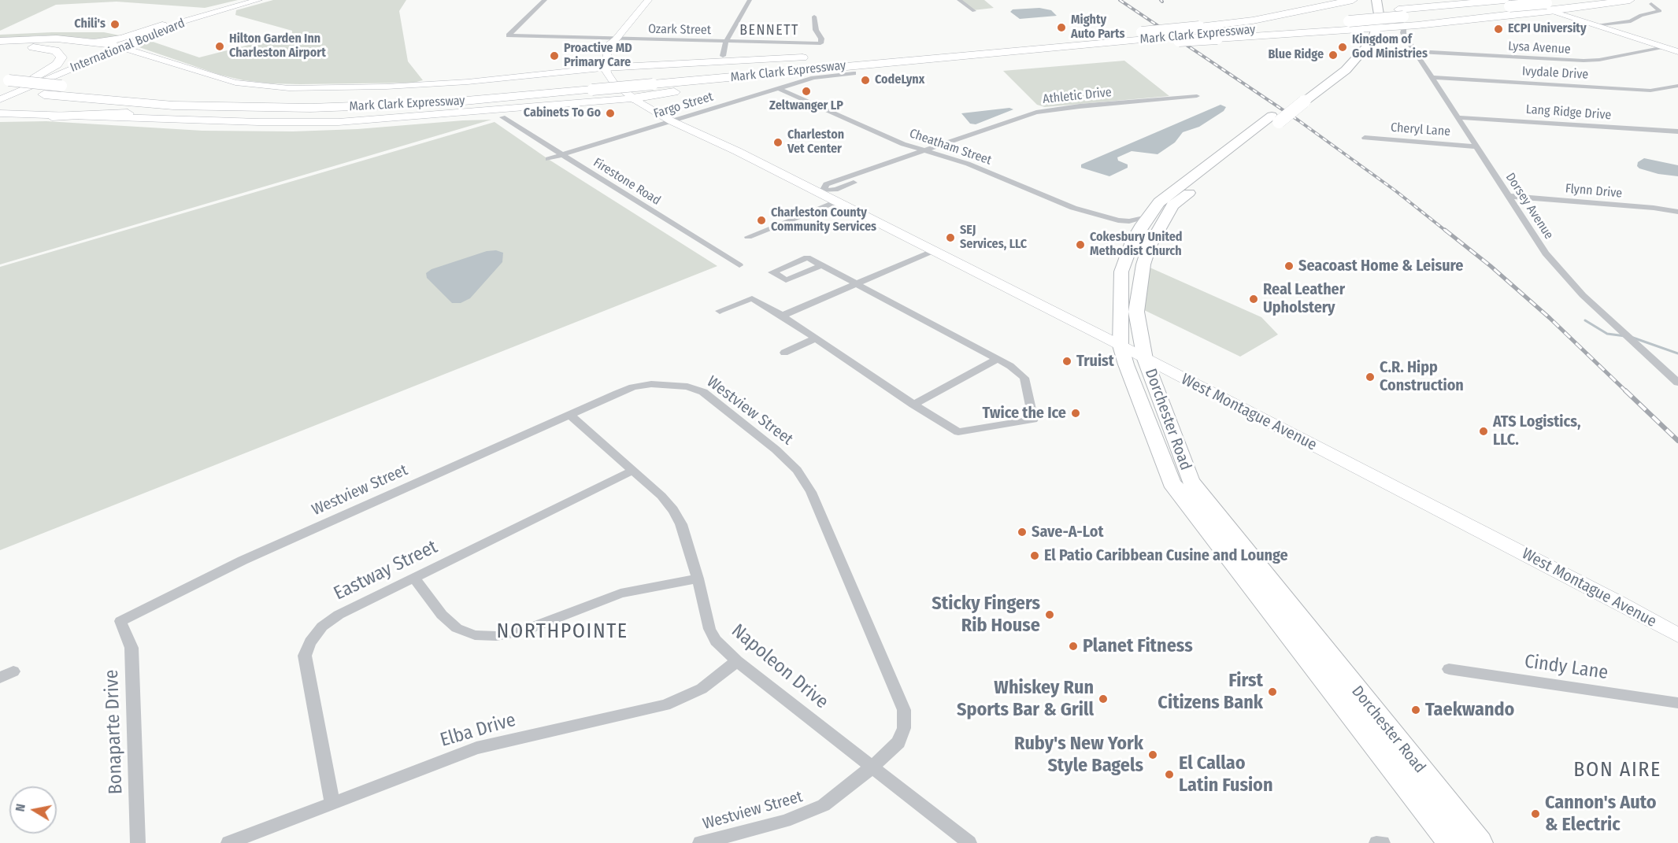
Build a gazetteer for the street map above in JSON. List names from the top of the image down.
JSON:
{
  "streets": {
    "highway": ["Mark Clark Expressway"],
    "main road": ["International Boulevard", "West Montague Avenue", "Dorchester Road"],
    "street": [
      "Ozark Street",
      "Lysa Avenue",
      "Ivydale Drive",
      "Athletic Drive",
      "Fargo Street",
      "Lang Ridge Drive",
      "Cheryl Lane",
      "Cheatham Street",
      "Firestone Road",
      "Flynn Drive",
      "Dorsey Avenue",
      "Westview Street",
      "Eastway Street",
      "Napoleon Drive",
      "Cindy Lane",
      "Elba Drive",
      "Bonaparte Drive"
    ]
  },
  "crossings": [
    ["Lysa Avenue", "Dorsey Avenue"],
    ["Ivydale Drive", "Dorsey Avenue"],
    ["Athletic Drive", "Cheatham Street"],
    ["Athletic Drive", "West Montague Avenue"],
    ["Fargo Street", "Cheatham Street"],
    ["Fargo Street", "Firestone Road"],
    ["Fargo Street", "West Montague Avenue"],
    ["Lang Ridge Drive", "Dorsey Avenue"],
    ["Cheryl Lane", "Dorsey Avenue"],
    ["Cheatham Street", "Dorchester Road"],
    ["Flynn Drive", "Dorsey Avenue"],
    ["Westview Street", "Napoleon Drive"],
    ["Westview Street", "Bonaparte Drive"],
    ["West Montague Avenue", "Dorchester Road"],
    ["Eastway Street", "Napoleon Drive"],
    ["Eastway Street", "Elba Drive"],
    ["Napoleon Drive", "Elba Drive"]
  ],
  "districts": ["BENNETT", "NORTHPOINTE", "BON AIRE"],
  "places": [
    "Chili's",
    "Mighty Auto Parts",
    "ECPI University",
    "Hilton Garden Inn Charleston Airport",
    "Kingdom of God Ministries",
    "Blue Ridge",
    "Proactive MD Primary Care",
    "CodeLynx",
    "Zeltwanger LP",
    "Cabinets To Go",
    "Charleston Vet Center",
    "Charleston County Community Services",
    "SEJ Services, LLC",
    "Cokesbury United Methodist Church",
    "Seacoast Home & Leisure",
    "Real Leather Upholstery",
    "Truist",
    "C.R. Hipp Construction",
    "Twice the Ice",
    "ATS Logistics, LLC.",
    "Save-A-Lot",
    "El Patio Caribbean Cusine and Lounge",
    "Sticky Fingers Rib House",
    "Planet Fitness",
    "First Citizens Bank",
    "Whiskey Run Sports Bar & Grill",
    "Taekwando",
    "Ruby's New York Style Bagels",
    "El Callao Latin Fusion",
    "Cannon's Auto & Electric"
  ],
  "north": "left"
}
